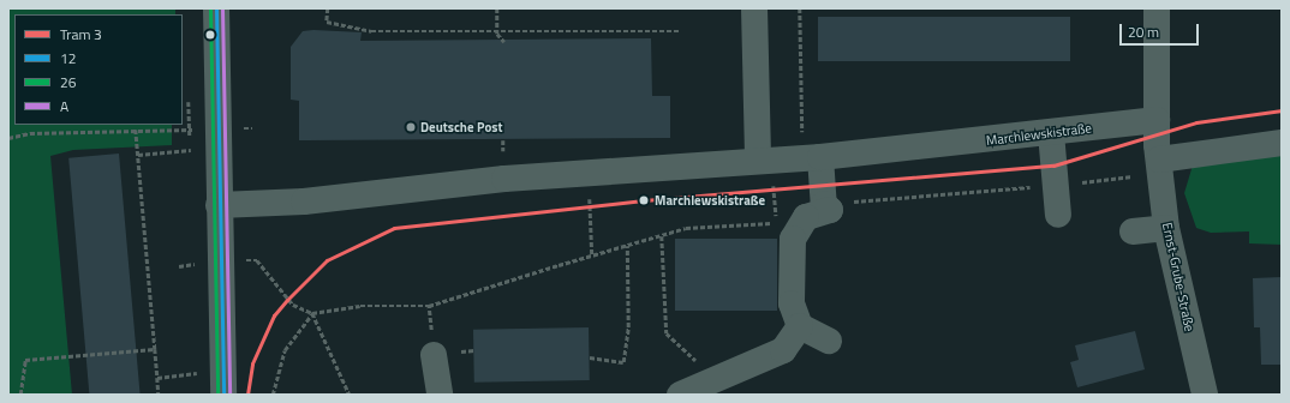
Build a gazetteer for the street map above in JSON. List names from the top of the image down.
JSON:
{
  "streets": {
    "street": ["Marchlewskistraße", "Ernst-Grube-Straße"]
  },
  "places": ["Deutsche Post", "Marchlewskistraße"],
  "lines": [
    "transit line 12",
    "transit line 26",
    "transit line A",
    "tram line 3"
  ],
  "legend": [
    "Tram 3",
    "12",
    "26",
    "A"
  ],
  "scale_bar": "20 m"
}
